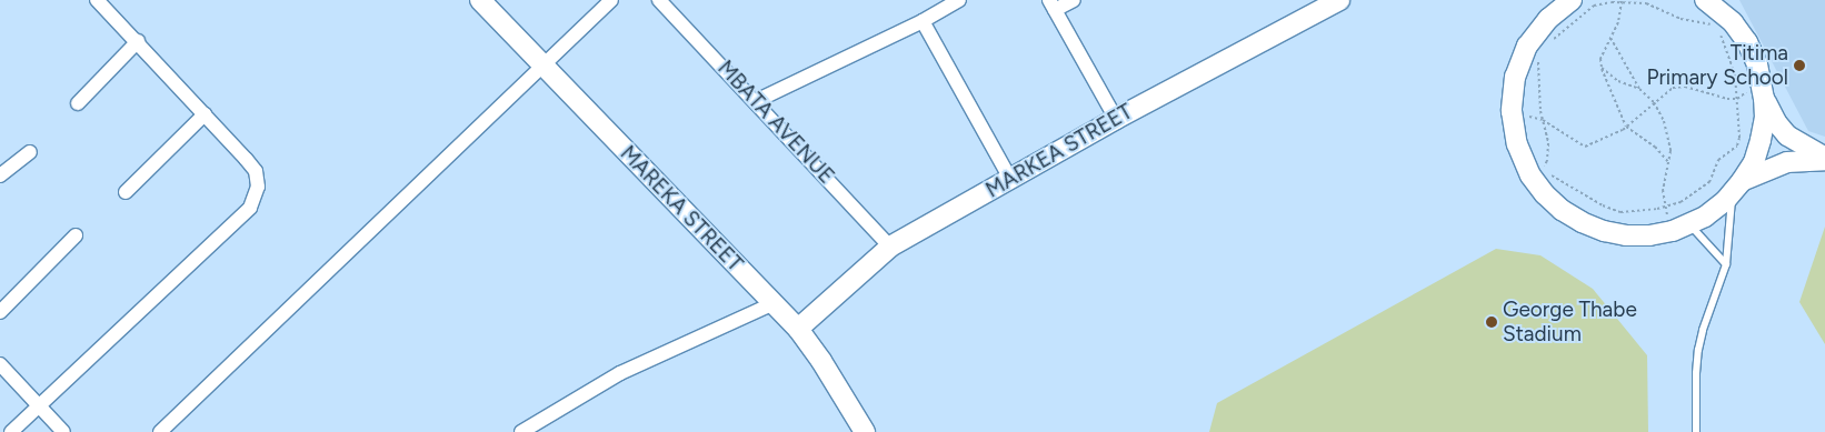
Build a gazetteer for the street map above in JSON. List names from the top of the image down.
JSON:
{
  "streets": {
    "street": ["MBATA AVENUE", "MARKEA STREET", "MAREKA STREET"]
  },
  "crossings": [
    ["MBATA AVENUE", "MARKEA STREET"],
    ["MARKEA STREET", "MAREKA STREET"]
  ],
  "places": ["Titima Primary School", "George Thabe Stadium"]
}
